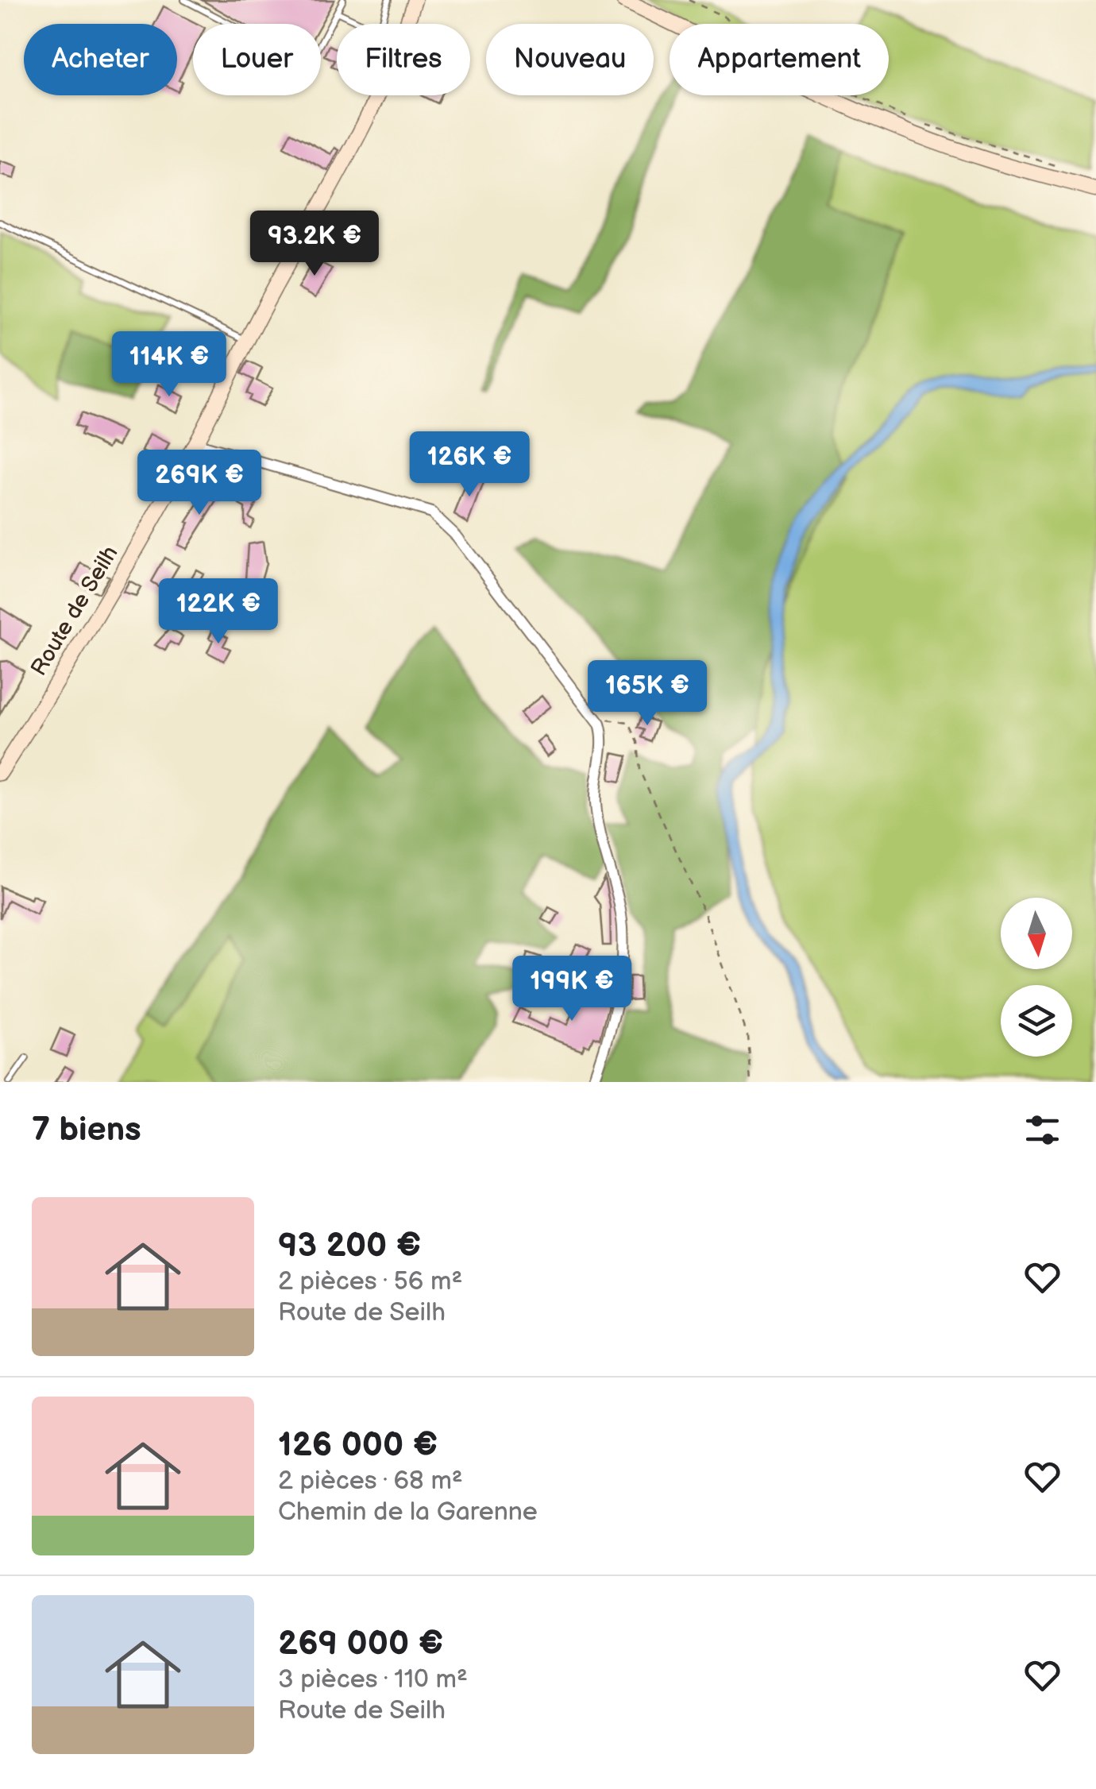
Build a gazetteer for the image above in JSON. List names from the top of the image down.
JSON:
{
  "streets": {
    "street": ["Route de Seilh"]
  },
  "north": "bottom",
  "page": {
    "chip": [
      "Acheter",
      "Louer",
      "Filtres",
      "Nouveau",
      "Appartement"
    ],
    "price": [
      "93.2K €",
      "114K €",
      "126K €",
      "269K €",
      "122K €",
      "165K €",
      "199K €"
    ],
    "heading": "7 biens",
    "list": [
      {
        "name": "93 200 €",
        "note": "2 pièces · 56 m² · Route de Seilh"
      },
      {
        "name": "126 000 €",
        "note": "2 pièces · 68 m² · Chemin de la Garenne"
      },
      {
        "name": "269 000 €",
        "note": "3 pièces · 110 m² · Route de Seilh"
      }
    ]
  }
}
